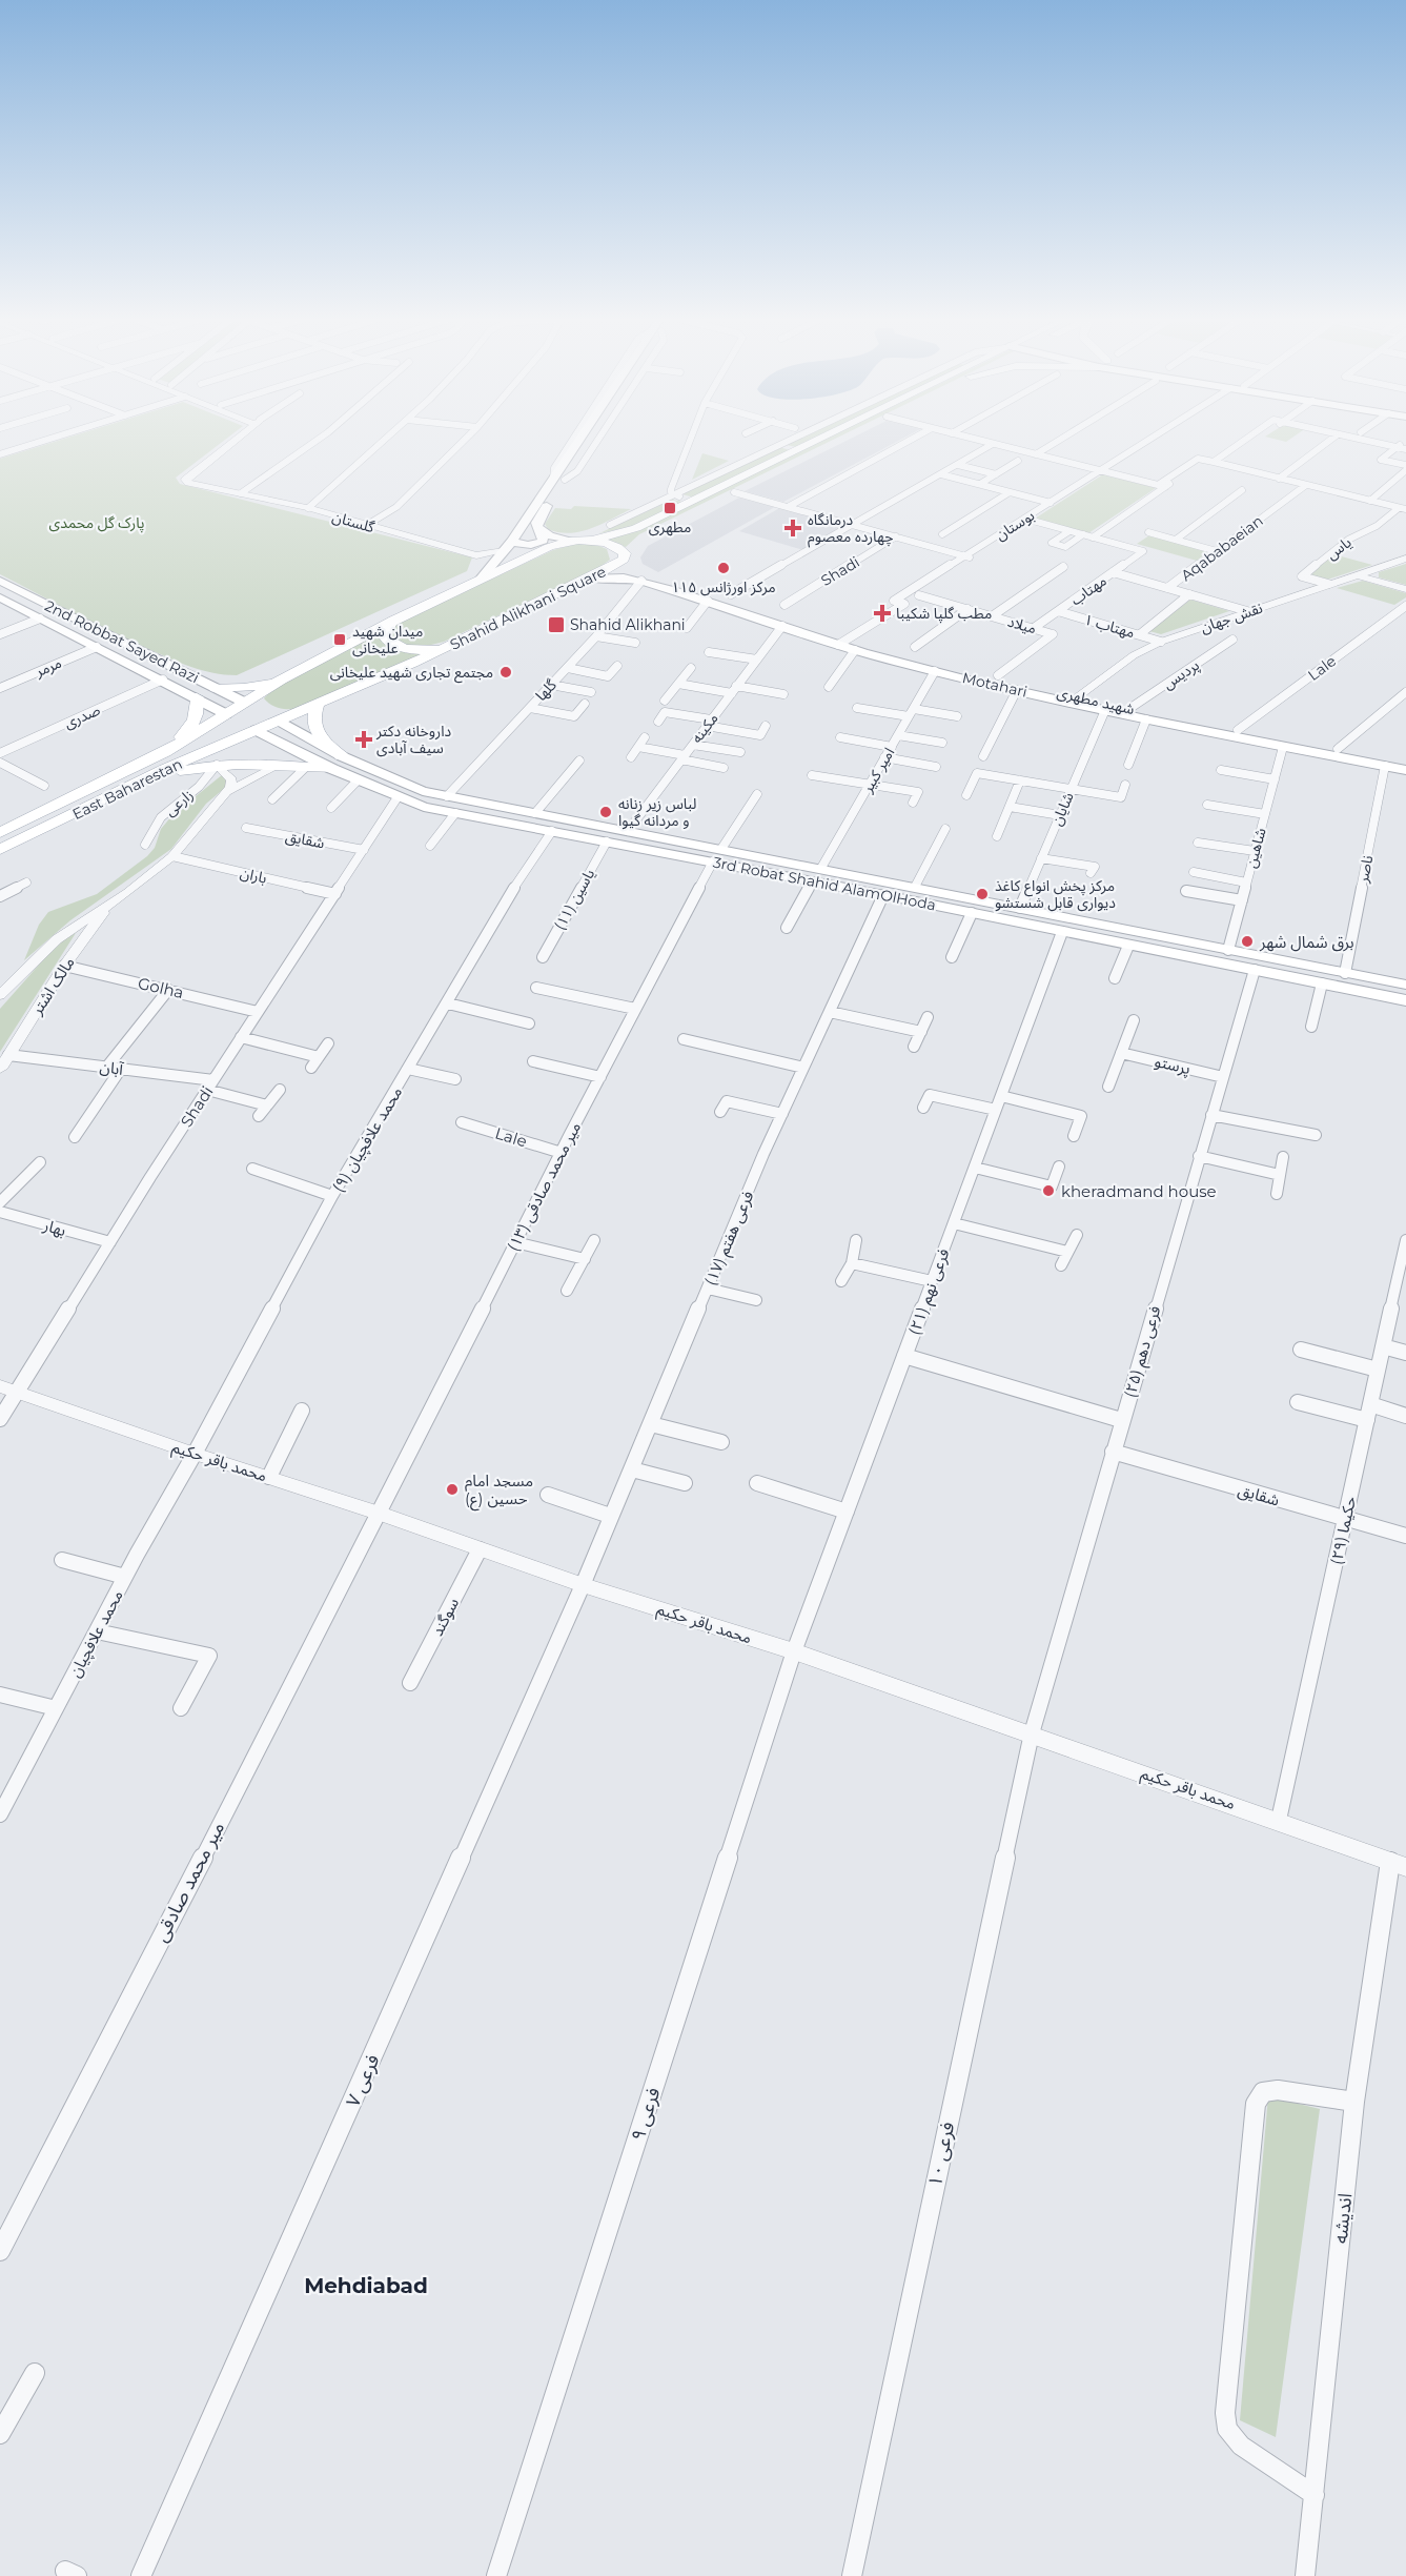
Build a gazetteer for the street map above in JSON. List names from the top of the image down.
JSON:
{
  "streets": {
    "main road": [
      "Shahid Alikhani Square",
      "2nd Robbat Sayed Razi",
      "Motahari",
      "شهید مطهری",
      "East Baharestan",
      "3rd Robat Shahid AlamOlHoda"
    ],
    "street": [
      "گلستان",
      "بوستان",
      "Aqababaeian",
      "یاس",
      "Shadi",
      "مهتاب",
      "نقش جهان",
      "میلاد",
      "مهتاب ۱",
      "مرمر",
      "Lale",
      "پردیس",
      "گلها",
      "صدری",
      "مکینه",
      "امیر کبیر",
      "زارعی",
      "شایان",
      "شقایق",
      "شاهین",
      "ناصر",
      "باران",
      "یاسین (۱۱)",
      "مالک اشتر",
      "Golha",
      "پرستو",
      "آبان",
      "محمد علافچیان (۹)",
      "میر محمد صادقی (۱۳)",
      "بهار",
      "فرعی هفتم (۱۷)",
      "فرعی نهم (۲۱)",
      "فرعی دهم (۲۵)",
      "محمد باقر حکیم",
      "حکیما (۲۹)",
      "سوگند",
      "محمد علافچیان",
      "میر محمد صادقی",
      "فرعی ۷",
      "فرعی ۹",
      "فرعی ۱۰",
      "اندیشه"
    ]
  },
  "crossings": [
    ["یاس", "نقش جهان"],
    ["Shadi", "شقایق"],
    ["Shadi", "باران"],
    ["Shadi", "3rd Robat Shahid AlamOlHoda"],
    ["Shadi", "Golha"],
    ["Shadi", "آبان"],
    ["Shadi", "بهار"],
    ["Shadi", "محمد باقر حکیم"],
    ["مهتاب", "میلاد"],
    ["مهتاب", "مهتاب ۱"],
    ["Shahid Alikhani Square", "2nd Robbat Sayed Razi"],
    ["Shahid Alikhani Square", "Motahari"],
    ["Shahid Alikhani Square", "East Baharestan"],
    ["Shahid Alikhani Square", "3rd Robat Shahid AlamOlHoda"],
    ["نقش جهان", "مهتاب ۱"],
    ["نقش جهان", "Motahari"],
    ["نقش جهان", "شهید مطهری"],
    ["2nd Robbat Sayed Razi", "مرمر"],
    ["2nd Robbat Sayed Razi", "صدری"],
    ["2nd Robbat Sayed Razi", "East Baharestan"],
    ["Lale", "شهید مطهری"],
    ["Lale", "میر محمد صادقی (۱۳)"],
    ["پردیس", "شهید مطهری"],
    ["Motahari", "گلها"],
    ["Motahari", "شهید مطهری"],
    ["Motahari", "مکینه"],
    ["Motahari", "امیر کبیر"],
    ["Motahari", "شایان"],
    ["Motahari", "شاهین"],
    ["Motahari", "ناصر"],
    ["گلها", "3rd Robat Shahid AlamOlHoda"],
    ["مکینه", "3rd Robat Shahid AlamOlHoda"],
    ["امیر کبیر", "3rd Robat Shahid AlamOlHoda"],
    ["East Baharestan", "3rd Robat Shahid AlamOlHoda"],
    ["شایان", "3rd Robat Shahid AlamOlHoda"],
    ["شقایق", "فرعی دهم (۲۵)"],
    ["شقایق", "حکیما (۲۹)"],
    ["شاهین", "3rd Robat Shahid AlamOlHoda"],
    ["ناصر", "3rd Robat Shahid AlamOlHoda"],
    ["باران", "مالک اشتر"],
    ["3rd Robat Shahid AlamOlHoda", "یاسین (۱۱)"],
    ["3rd Robat Shahid AlamOlHoda", "محمد علافچیان (۹)"],
    ["3rd Robat Shahid AlamOlHoda", "میر محمد صادقی (۱۳)"],
    ["3rd Robat Shahid AlamOlHoda", "فرعی هفتم (۱۷)"],
    ["3rd Robat Shahid AlamOlHoda", "فرعی نهم (۲۱)"],
    ["3rd Robat Shahid AlamOlHoda", "فرعی دهم (۲۵)"],
    ["مالک اشتر", "Golha"],
    ["مالک اشتر", "آبان"],
    ["پرستو", "فرعی دهم (۲۵)"],
    ["محمد علافچیان (۹)", "محمد باقر حکیم"],
    ["محمد علافچیان (۹)", "محمد علافچیان"],
    ["میر محمد صادقی (۱۳)", "محمد باقر حکیم"],
    ["میر محمد صادقی (۱۳)", "میر محمد صادقی"],
    ["فرعی هفتم (۱۷)", "محمد باقر حکیم"],
    ["فرعی هفتم (۱۷)", "فرعی ۷"],
    ["فرعی نهم (۲۱)", "محمد باقر حکیم"],
    ["فرعی نهم (۲۱)", "فرعی ۹"],
    ["فرعی دهم (۲۵)", "محمد باقر حکیم"],
    ["فرعی دهم (۲۵)", "فرعی ۱۰"],
    ["محمد باقر حکیم", "حکیما (۲۹)"],
    ["محمد باقر حکیم", "سوگند"],
    ["محمد باقر حکیم", "محمد علافچیان"],
    ["محمد باقر حکیم", "میر محمد صادقی"],
    ["محمد باقر حکیم", "فرعی ۷"],
    ["محمد باقر حکیم", "فرعی ۹"],
    ["محمد باقر حکیم", "فرعی ۱۰"],
    ["محمد باقر حکیم", "اندیشه"]
  ],
  "districts": ["Mehdiabad"],
  "parks": ["پارک گل محمدی"],
  "places": {
    "transit": ["مطهری", "Shahid Alikhani", "میدان شهید علیخانی"],
    "health": ["درمانگاه چهارده معصوم", "مطب گلپا شکیبا", "داروخانه دکتر سیف آبادی"],
    "other": [
      "مرکز اورژانس ۱۱۵",
      "مجتمع تجاری شهید علیخانی",
      "لباس زیر زنانه و مردانه گیوا",
      "مرکز پخش انواع کاغذ دیواری قابل شستشو",
      "برق شمال شهر",
      "kheradmand house",
      "مسجد امام حسین (ع)"
    ]
  }
}
